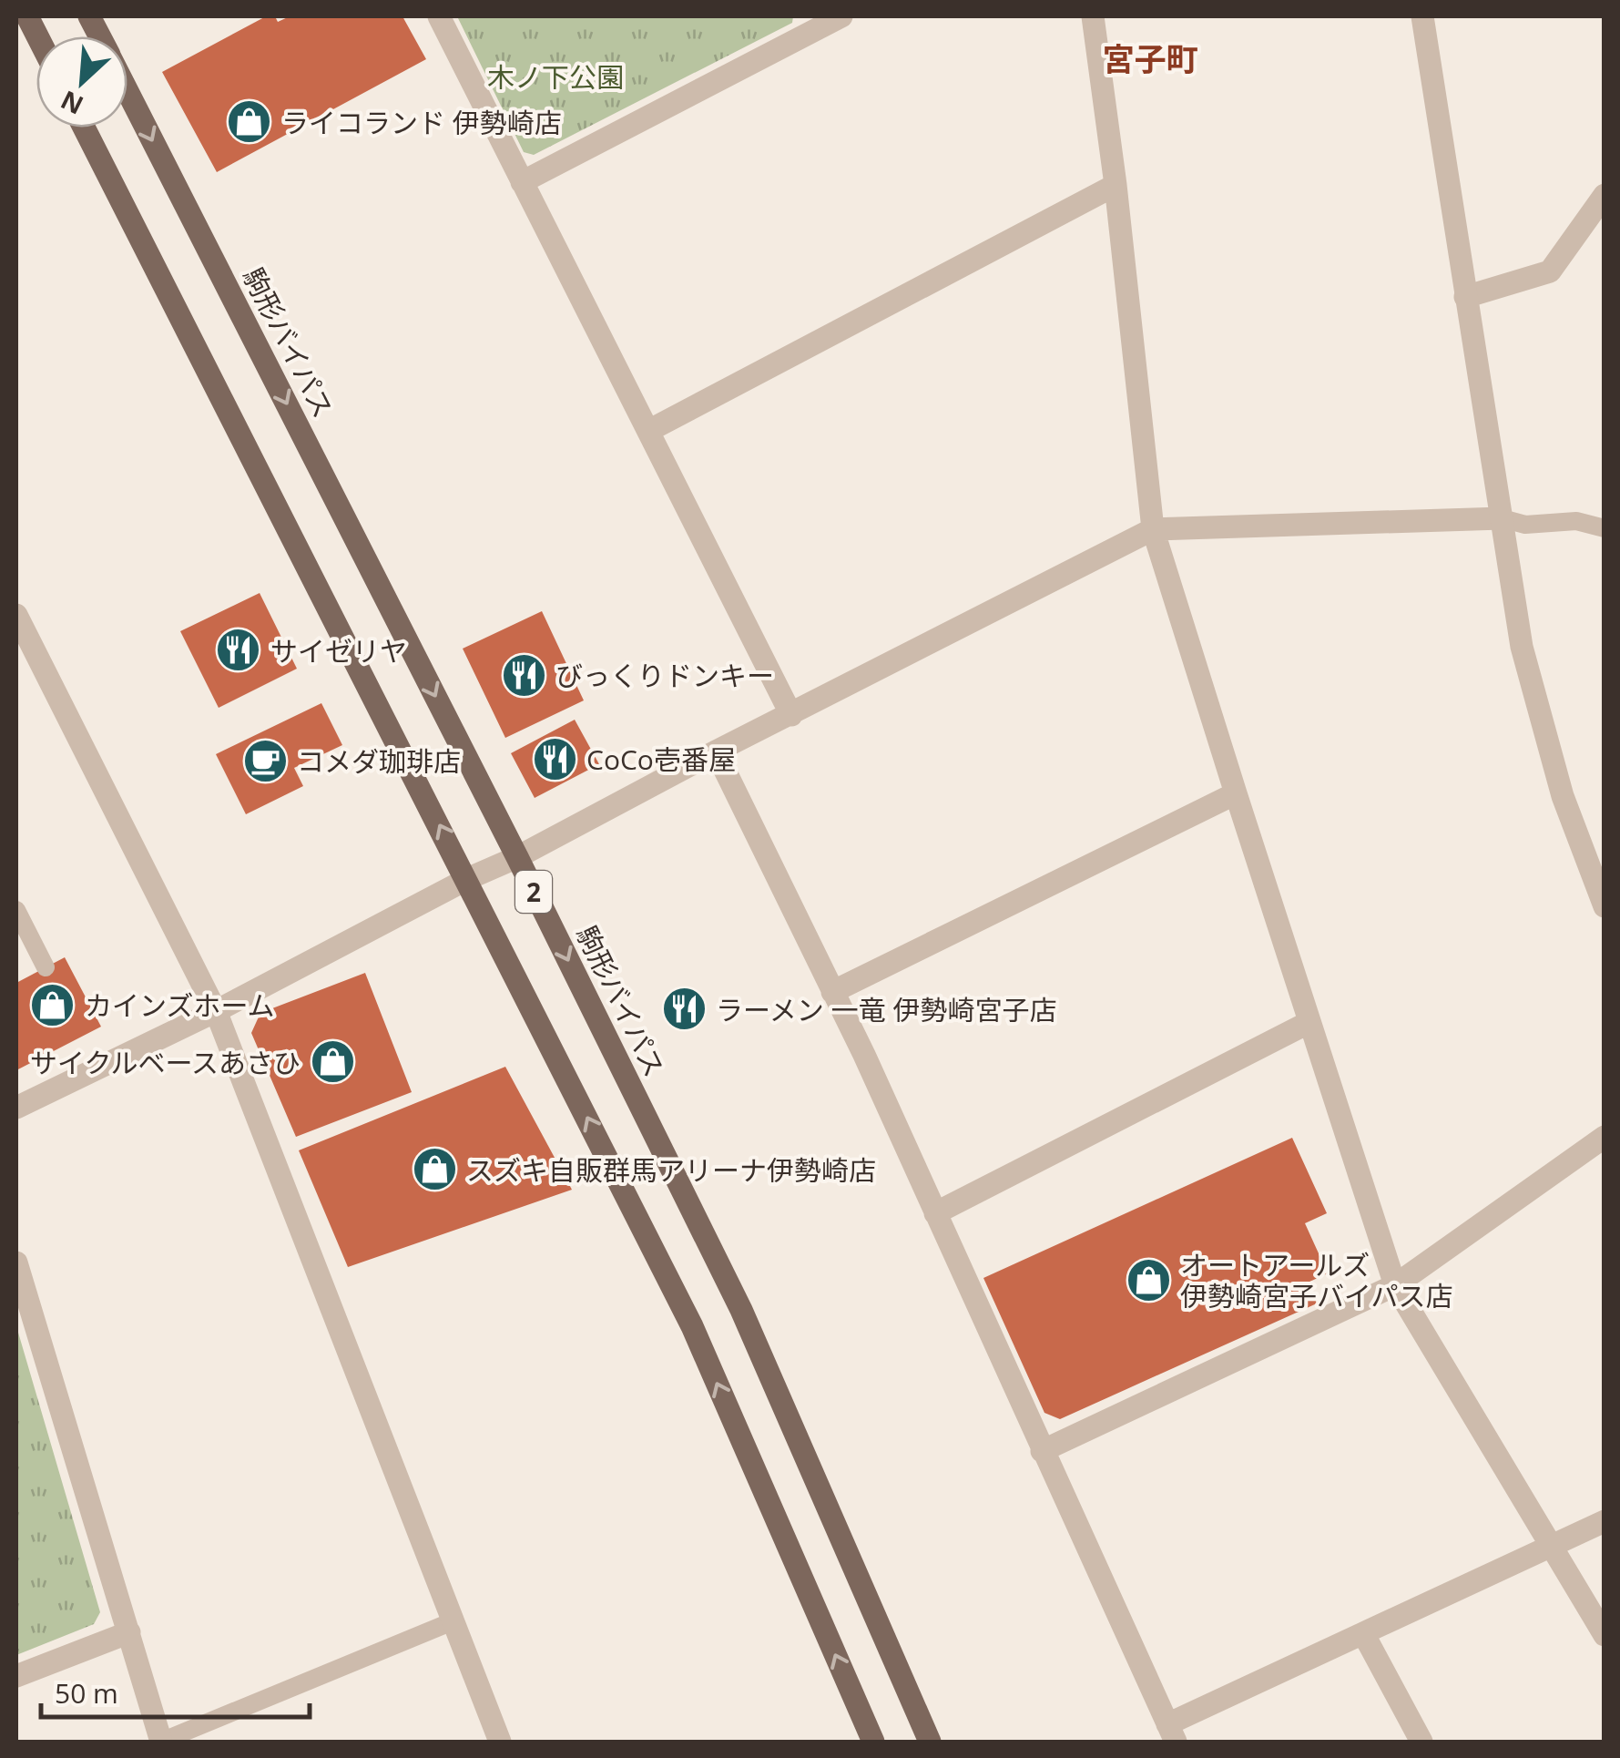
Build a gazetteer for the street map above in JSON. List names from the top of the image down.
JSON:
{
  "streets": {
    "main road": ["駒形バイパス", "2"]
  },
  "districts": ["宮子町"],
  "parks": ["木ノ下公園"],
  "places": {
    "shop": [
      "ライコランド 伊勢崎店",
      "カインズホーム",
      "サイクルベースあさひ",
      "スズキ自販群馬アリーナ伊勢崎店",
      "オートアールズ 伊勢崎宮子バイパス店"
    ],
    "restaurant": [
      "サイゼリヤ",
      "びっくりドンキー",
      "CoCo壱番屋",
      "ラーメン 一竜 伊勢崎宮子店"
    ],
    "cafe": ["コメダ珈琲店"]
  },
  "scale_bar": "50 m",
  "north": "bottom left"
}
